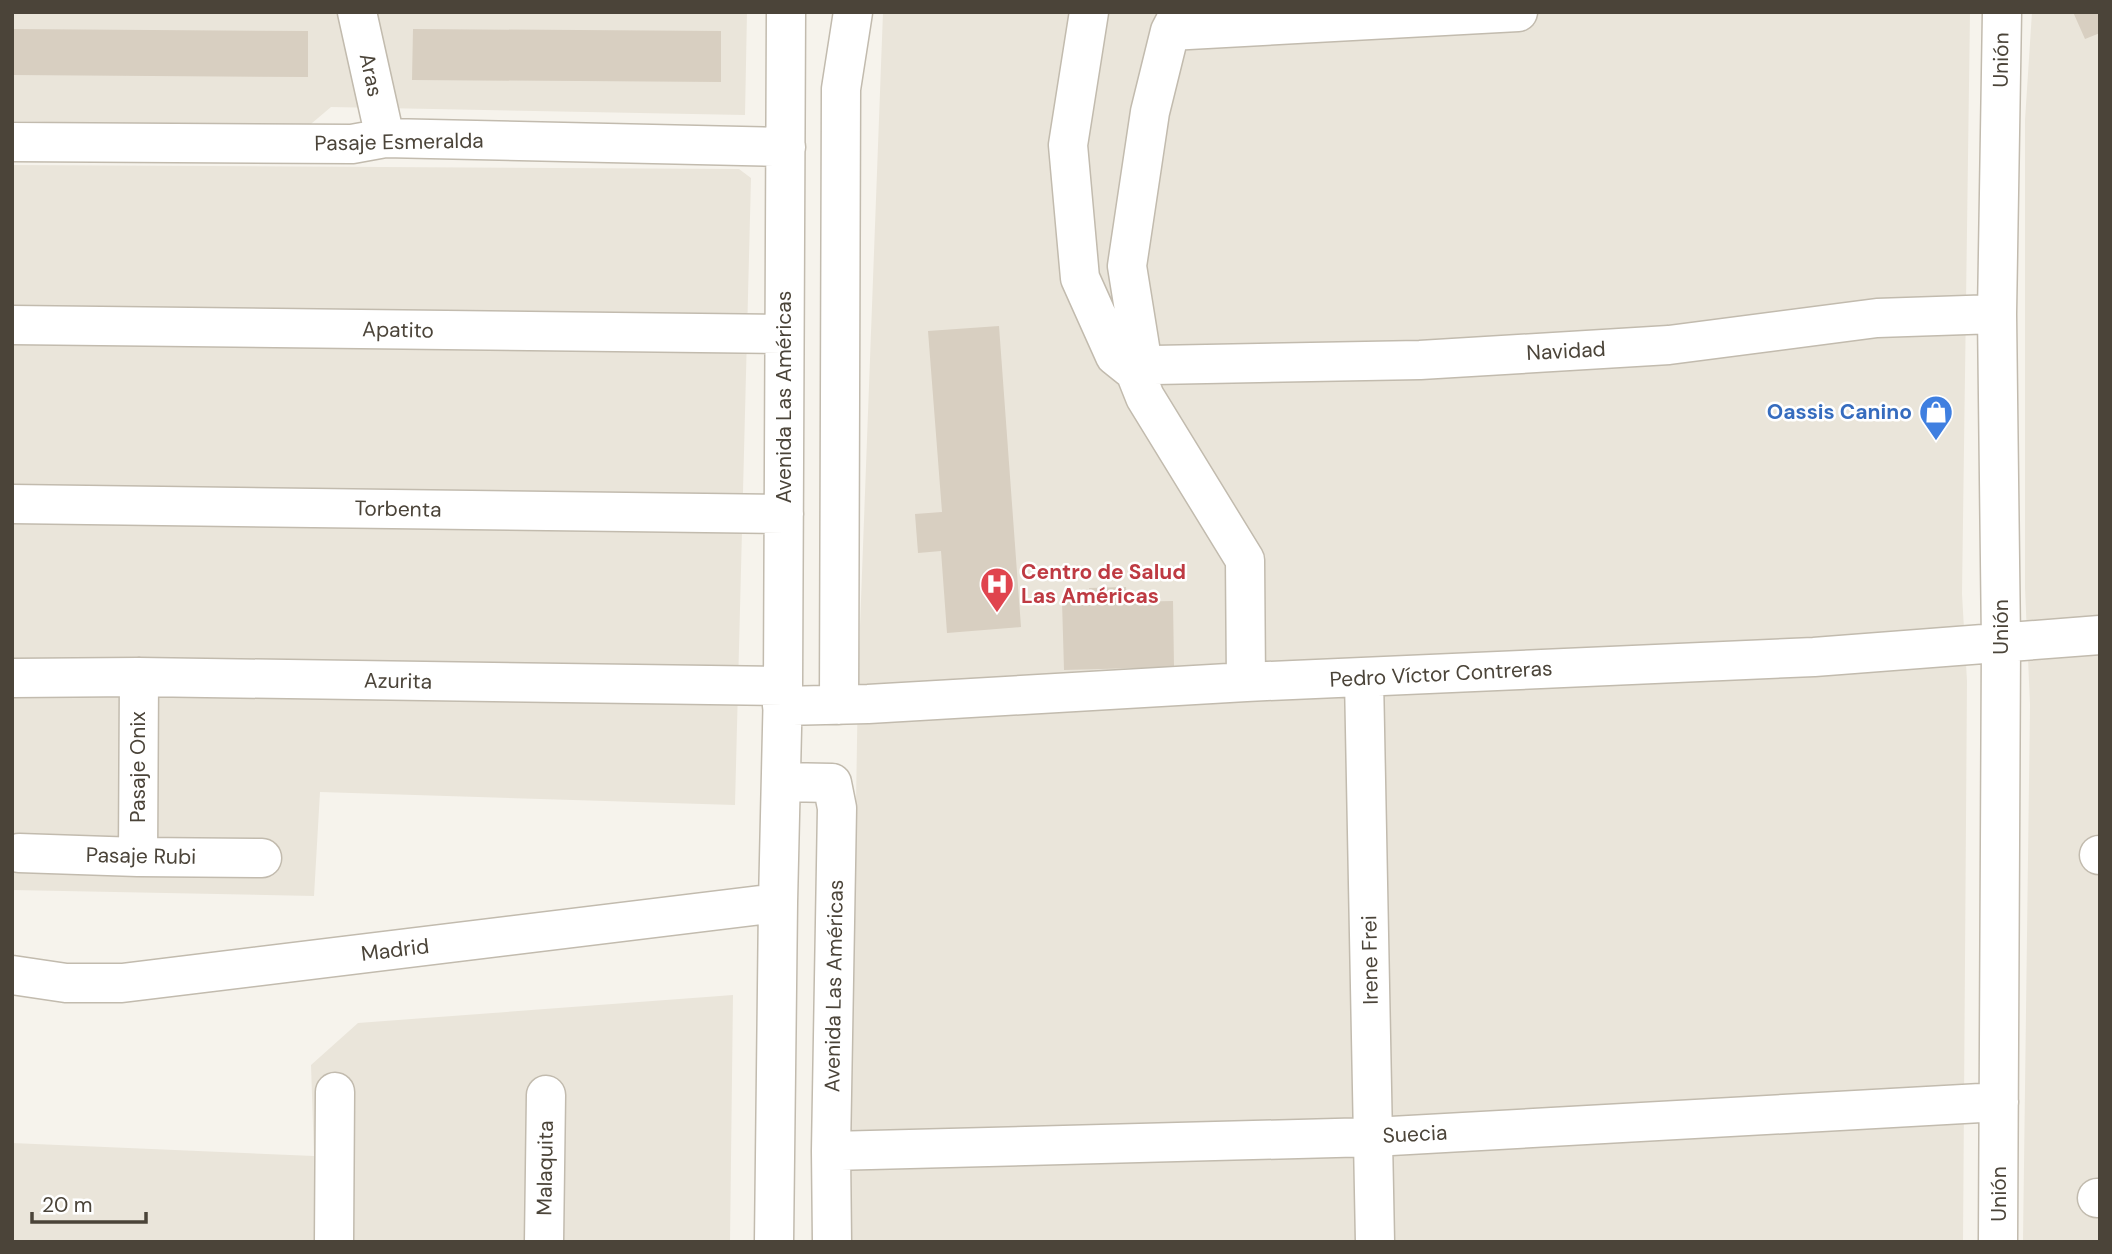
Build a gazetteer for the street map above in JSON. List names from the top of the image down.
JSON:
{
  "streets": {
    "street": [
      "Unión",
      "Aras",
      "Pasaje Esmeralda",
      "Apatito",
      "Navidad",
      "Avenida Las Américas",
      "Torbenta",
      "Pedro Víctor Contreras",
      "Azurita",
      "Pasaje Onix",
      "Pasaje Rubi",
      "Madrid",
      "Irene Frei",
      "Suecia",
      "Malaquita"
    ]
  },
  "crossings": [
    ["Unión", "Navidad"],
    ["Unión", "Pedro Víctor Contreras"],
    ["Unión", "Suecia"],
    ["Aras", "Pasaje Esmeralda"],
    ["Pasaje Esmeralda", "Avenida Las Américas"],
    ["Apatito", "Avenida Las Américas"],
    ["Avenida Las Américas", "Torbenta"],
    ["Avenida Las Américas", "Pedro Víctor Contreras"],
    ["Avenida Las Américas", "Azurita"],
    ["Avenida Las Américas", "Madrid"],
    ["Avenida Las Américas", "Suecia"],
    ["Pedro Víctor Contreras", "Azurita"],
    ["Pedro Víctor Contreras", "Irene Frei"],
    ["Azurita", "Pasaje Onix"],
    ["Pasaje Onix", "Pasaje Rubi"],
    ["Irene Frei", "Suecia"]
  ],
  "places": {
    "shop": ["Oassis Canino"],
    "hospital": ["Centro de Salud Las Américas"]
  },
  "scale_bar": "20 m"
}
